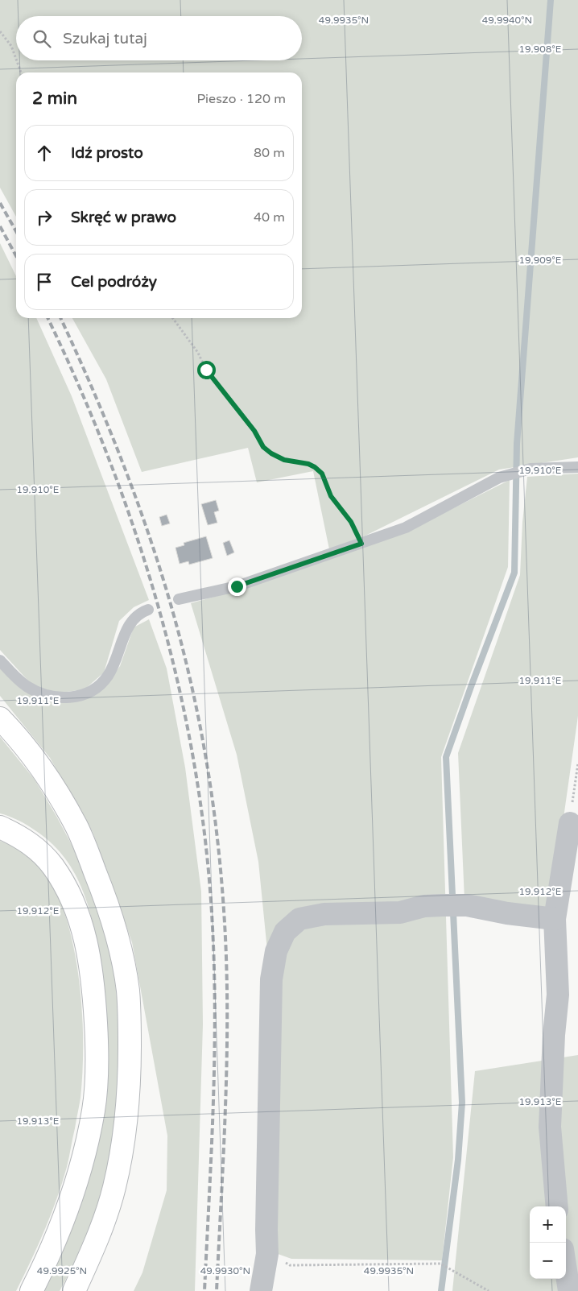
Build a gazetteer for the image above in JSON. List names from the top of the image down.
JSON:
{
  "page": {
    "search": "Szukaj tutaj",
    "heading": ["2 min", "Pieszo · 120 m"],
    "list": [
      ["Idź prosto", "80 m"],
      ["Skręć w prawo", "40 m"],
      "Cel podróży"
    ],
    "map_buttons": ["+", "−"]
  },
  "coordinates": [
    "49.9935°N",
    "49.9940°N",
    "19.908°E",
    "19.909°E",
    "19.910°E",
    "19.911°E",
    "19.912°E",
    "19.913°E",
    "49.9925°N",
    "49.9930°N"
  ]
}
